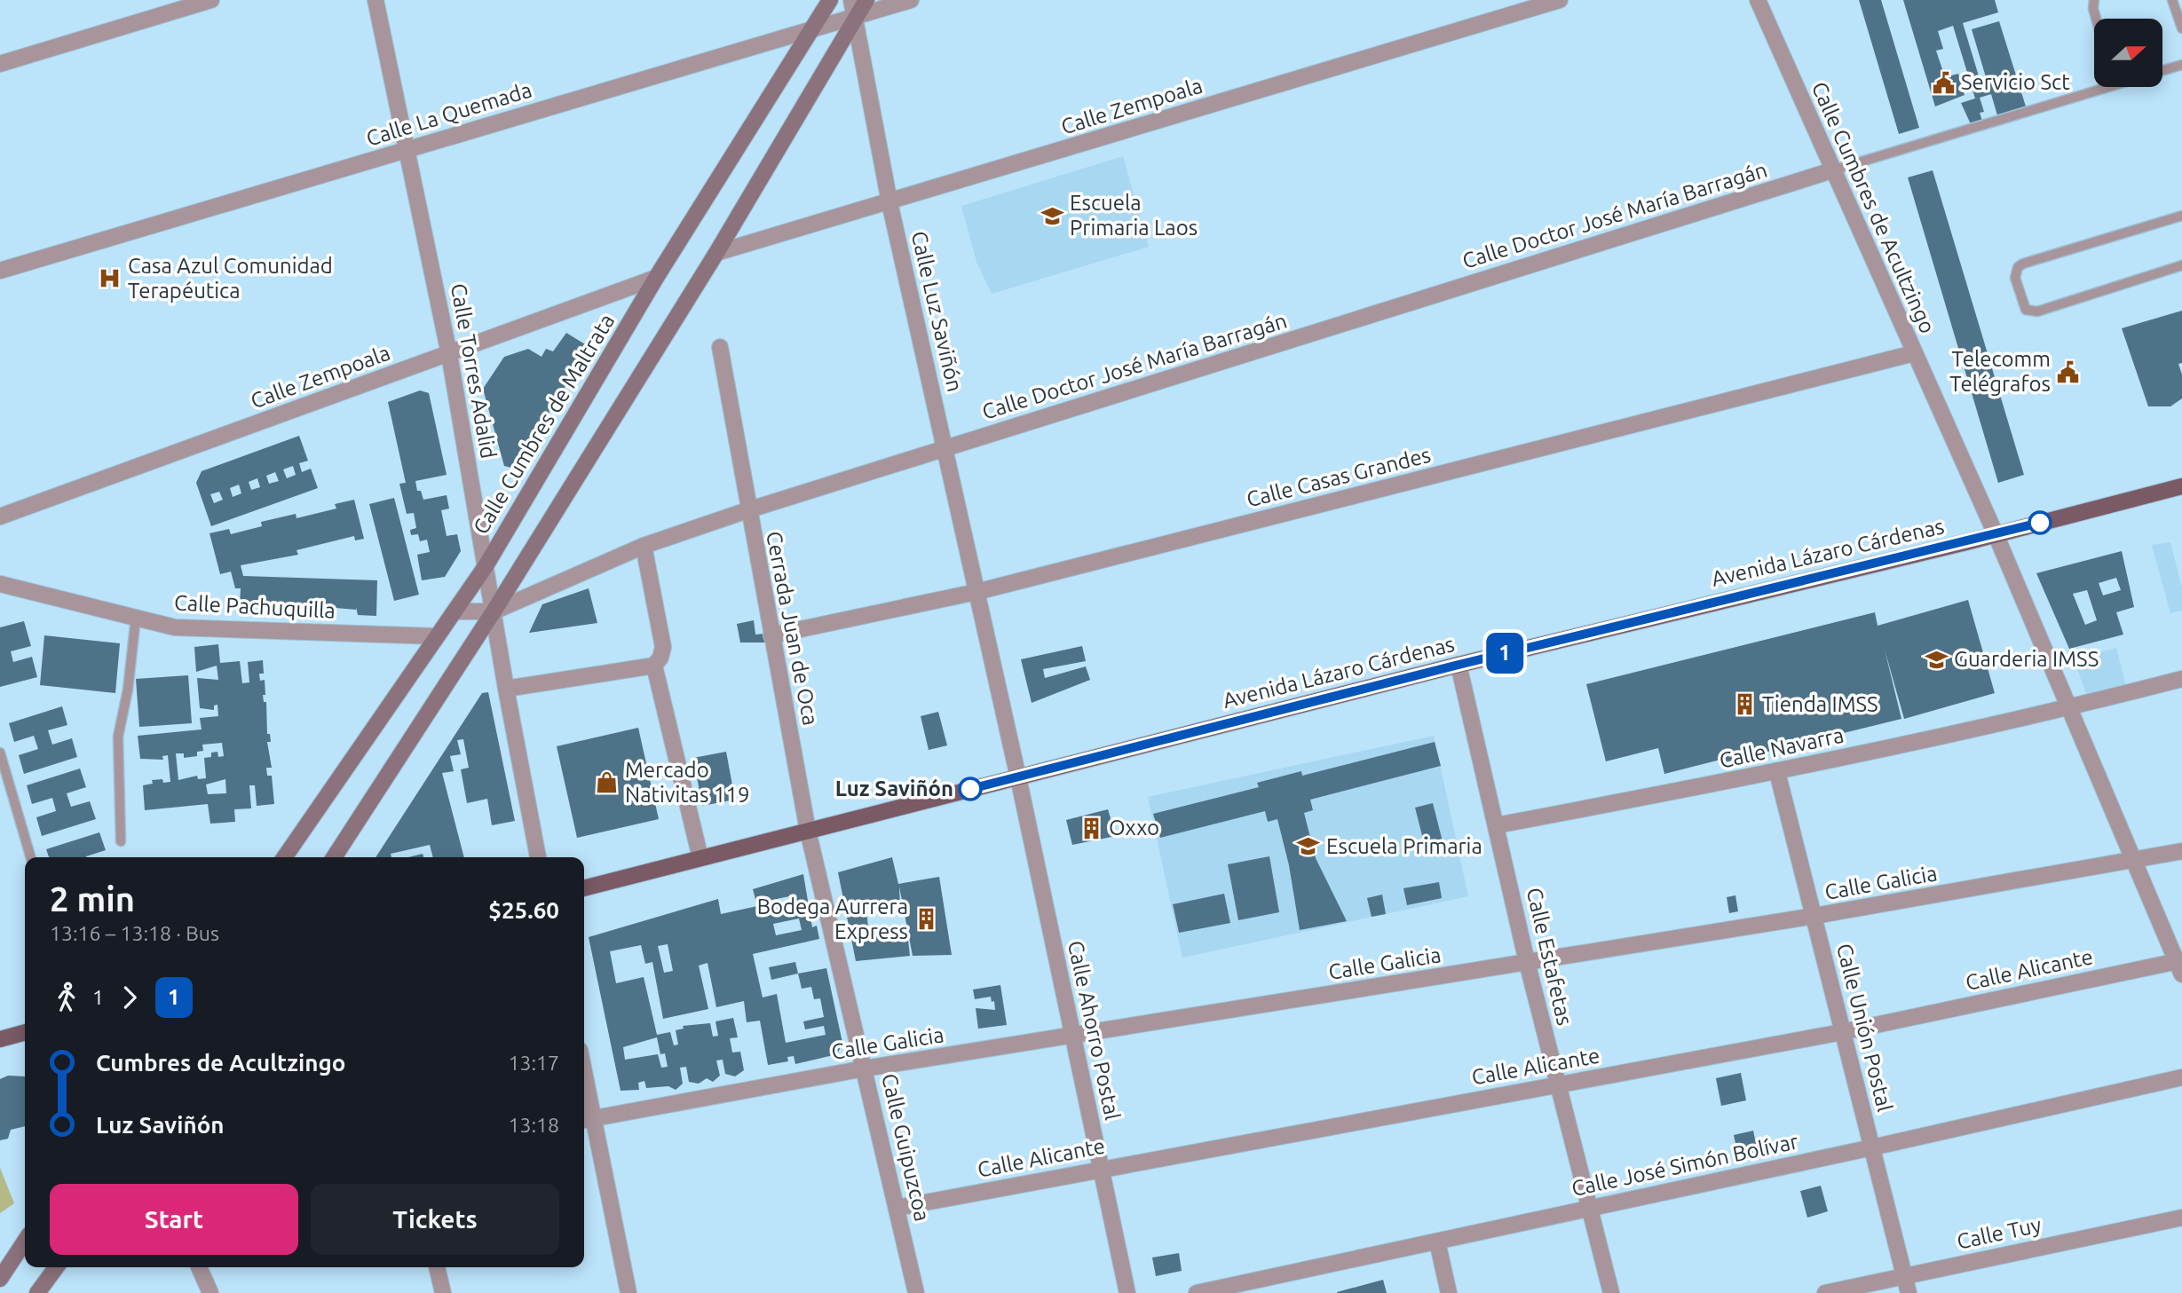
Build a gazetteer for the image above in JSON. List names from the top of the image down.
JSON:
{
  "streets": {
    "main road": ["Calle Cumbres de Maltrata", "Avenida Lázaro Cárdenas"],
    "street": [
      "Calle Zempoala",
      "Calle La Quemada",
      "Calle Cumbres de Acultzingo",
      "Calle Doctor José María Barragán",
      "Calle Luz Saviñón",
      "Calle Torres Adalid",
      "Calle Casas Grandes",
      "Calle Pachuquilla",
      "Cerrada Juan de Oca",
      "Calle Navarra",
      "Calle Galicia",
      "Calle Estafetas",
      "Calle Alicante",
      "Calle Unión Postal",
      "Calle Ahorro Postal",
      "Calle Guipuzcoa",
      "Calle José Simón Bolívar",
      "Calle Tuy"
    ]
  },
  "crossings": [
    ["Calle Zempoala", "Calle Luz Saviñón"],
    ["Calle Zempoala", "Calle Torres Adalid"],
    ["Calle Zempoala", "Calle Cumbres de Maltrata"],
    ["Calle La Quemada", "Calle Luz Saviñón"],
    ["Calle La Quemada", "Calle Torres Adalid"],
    ["Calle La Quemada", "Calle Cumbres de Maltrata"],
    ["Calle Cumbres de Acultzingo", "Calle Doctor José María Barragán"],
    ["Calle Cumbres de Acultzingo", "Calle Casas Grandes"],
    ["Calle Cumbres de Acultzingo", "Avenida Lázaro Cárdenas"],
    ["Calle Cumbres de Acultzingo", "Calle Navarra"],
    ["Calle Cumbres de Acultzingo", "Calle Galicia"],
    ["Calle Cumbres de Acultzingo", "Calle Alicante"],
    ["Calle Doctor José María Barragán", "Calle Luz Saviñón"],
    ["Calle Doctor José María Barragán", "Calle Torres Adalid"],
    ["Calle Doctor José María Barragán", "Calle Cumbres de Maltrata"],
    ["Calle Doctor José María Barragán", "Cerrada Juan de Oca"],
    ["Calle Luz Saviñón", "Calle Casas Grandes"],
    ["Calle Luz Saviñón", "Avenida Lázaro Cárdenas"],
    ["Calle Luz Saviñón", "Calle Ahorro Postal"],
    ["Calle Torres Adalid", "Calle Cumbres de Maltrata"],
    ["Calle Cumbres de Maltrata", "Calle Pachuquilla"],
    ["Calle Casas Grandes", "Cerrada Juan de Oca"],
    ["Avenida Lázaro Cárdenas", "Cerrada Juan de Oca"],
    ["Avenida Lázaro Cárdenas", "Calle Estafetas"],
    ["Avenida Lázaro Cárdenas", "Calle Ahorro Postal"],
    ["Avenida Lázaro Cárdenas", "Calle Guipuzcoa"],
    ["Cerrada Juan de Oca", "Calle Guipuzcoa"],
    ["Calle Navarra", "Calle Estafetas"],
    ["Calle Navarra", "Calle Unión Postal"],
    ["Calle Galicia", "Calle Estafetas"],
    ["Calle Galicia", "Calle Unión Postal"],
    ["Calle Galicia", "Calle Ahorro Postal"],
    ["Calle Galicia", "Calle Guipuzcoa"],
    ["Calle Estafetas", "Calle Alicante"],
    ["Calle Estafetas", "Calle José Simón Bolívar"],
    ["Calle Alicante", "Calle Unión Postal"],
    ["Calle Alicante", "Calle Ahorro Postal"],
    ["Calle Alicante", "Calle Guipuzcoa"],
    ["Calle Unión Postal", "Calle José Simón Bolívar"],
    ["Calle Unión Postal", "Calle Tuy"]
  ],
  "places": {
    "public building": ["Servicio Sct", "Telecomm Telégrafos"],
    "school or university": ["Escuela Primaria Laos", "Guarderia IMSS", "Escuela Primaria"],
    "hospital": ["Casa Azul Comunidad Terapéutica"],
    "building": ["Tienda IMSS", "Oxxo", "Bodega Aurrera Express"],
    "shop": ["Mercado Nativitas 119"],
    "other": ["Luz Saviñón"]
  },
  "lines": ["bus line 1"],
  "north": "right",
  "page": {
    "on_map": "1",
    "heading": ["2 min", "13:16 – 13:18 · Bus", "$25.60"],
    "legs": ["1", "1"],
    "list": [
      {
        "name": "Cumbres de Acultzingo",
        "value": "13:17"
      },
      {
        "name": "Luz Saviñón",
        "value": "13:18"
      }
    ],
    "buttons": ["Start", "Tickets"]
  }
}
